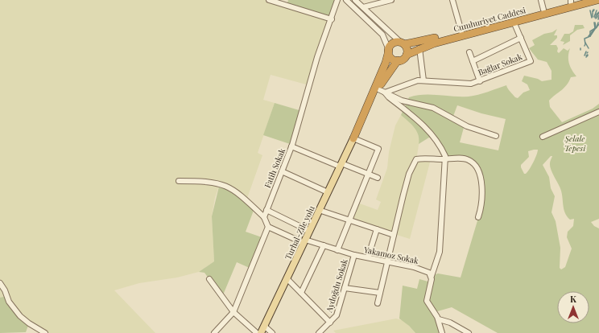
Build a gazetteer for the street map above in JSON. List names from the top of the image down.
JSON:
{
  "streets": {
    "highway": ["Cumhuriyet Caddesi"],
    "main road": ["Turhal-Zile yolu"],
    "street": [
      "Bağlar Sokak",
      "Fatih Sokak",
      "Yakamoz Sokak",
      "Aydoğdu Sokak"
    ]
  },
  "crossings": [
    ["Cumhuriyet Caddesi", "Bağlar Sokak"],
    ["Cumhuriyet Caddesi", "Turhal-Zile yolu"],
    ["Turhal-Zile yolu", "Yakamoz Sokak"],
    ["Yakamoz Sokak", "Aydoğdu Sokak"]
  ],
  "parks": ["Şelale Tepesi"],
  "north": "top"
}
